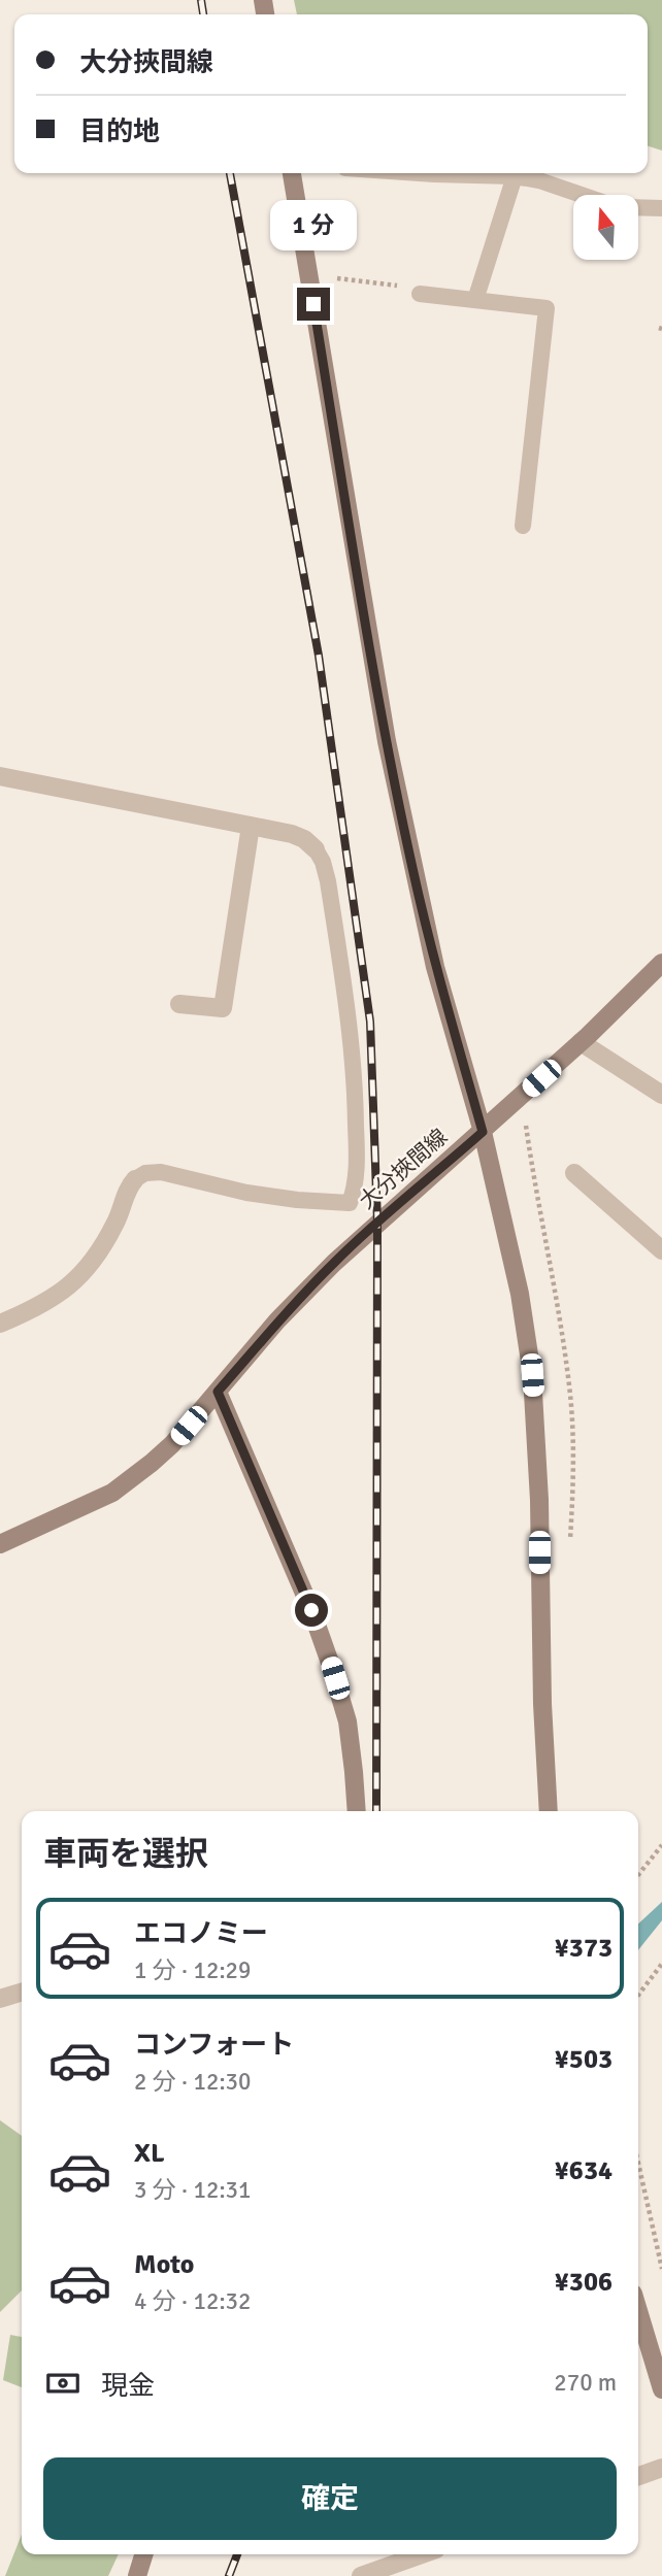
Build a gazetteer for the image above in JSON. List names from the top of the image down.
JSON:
{
  "streets": {
    "street": ["大分挾間線"]
  },
  "north": "top",
  "page": {
    "banner": ["大分挾間線", "目的地"],
    "bubble": "1 分",
    "heading": "車両を選択",
    "list": [
      {
        "name": "エコノミー",
        "note": "1 分 · 12:29",
        "value": "¥373"
      },
      {
        "name": "コンフォート",
        "note": "2 分 · 12:30",
        "value": "¥503"
      },
      {
        "name": "XL",
        "note": "3 分 · 12:31",
        "value": "¥634"
      },
      {
        "name": "Moto",
        "note": "4 分 · 12:32",
        "value": "¥306"
      }
    ],
    "pay": ["現金", "270 m"],
    "buttons": "確定"
  }
}
